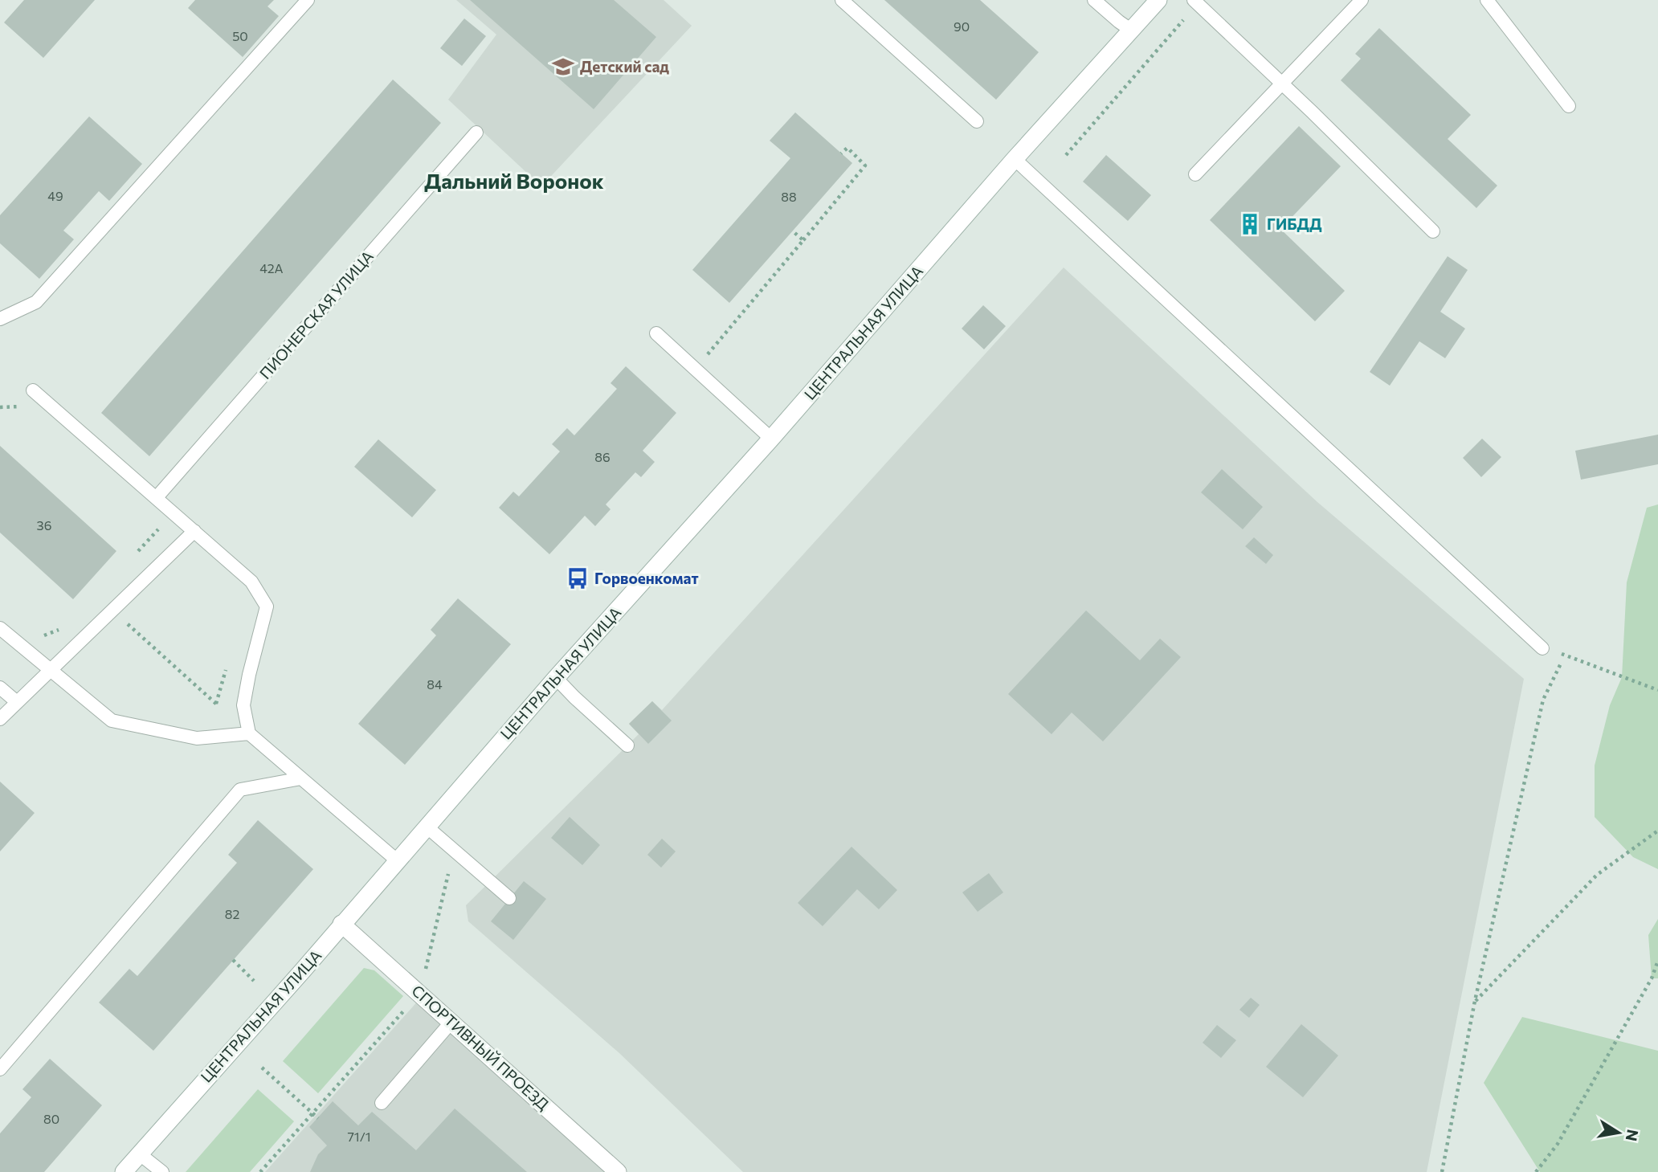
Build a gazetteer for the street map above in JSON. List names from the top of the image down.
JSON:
{
  "streets": {
    "main road": ["ЦЕНТРАЛЬНАЯ УЛИЦА", "СПОРТИВНЫЙ ПРОЕЗД"],
    "lane": ["ПИОНЕРСКАЯ УЛИЦА"]
  },
  "crossings": [
    ["ЦЕНТРАЛЬНАЯ УЛИЦА", "СПОРТИВНЫЙ ПРОЕЗД"]
  ],
  "districts": ["Дальний Воронок"],
  "places": {
    "school or university": ["Детский сад"],
    "building": ["ГИБДД"],
    "bus stop": ["Горвоенкомат"]
  },
  "house_numbers": [
    "90",
    "50",
    "49",
    "88",
    "42А",
    "86",
    "36",
    "84",
    "82",
    "80",
    "71/1"
  ],
  "north": "right"
}
